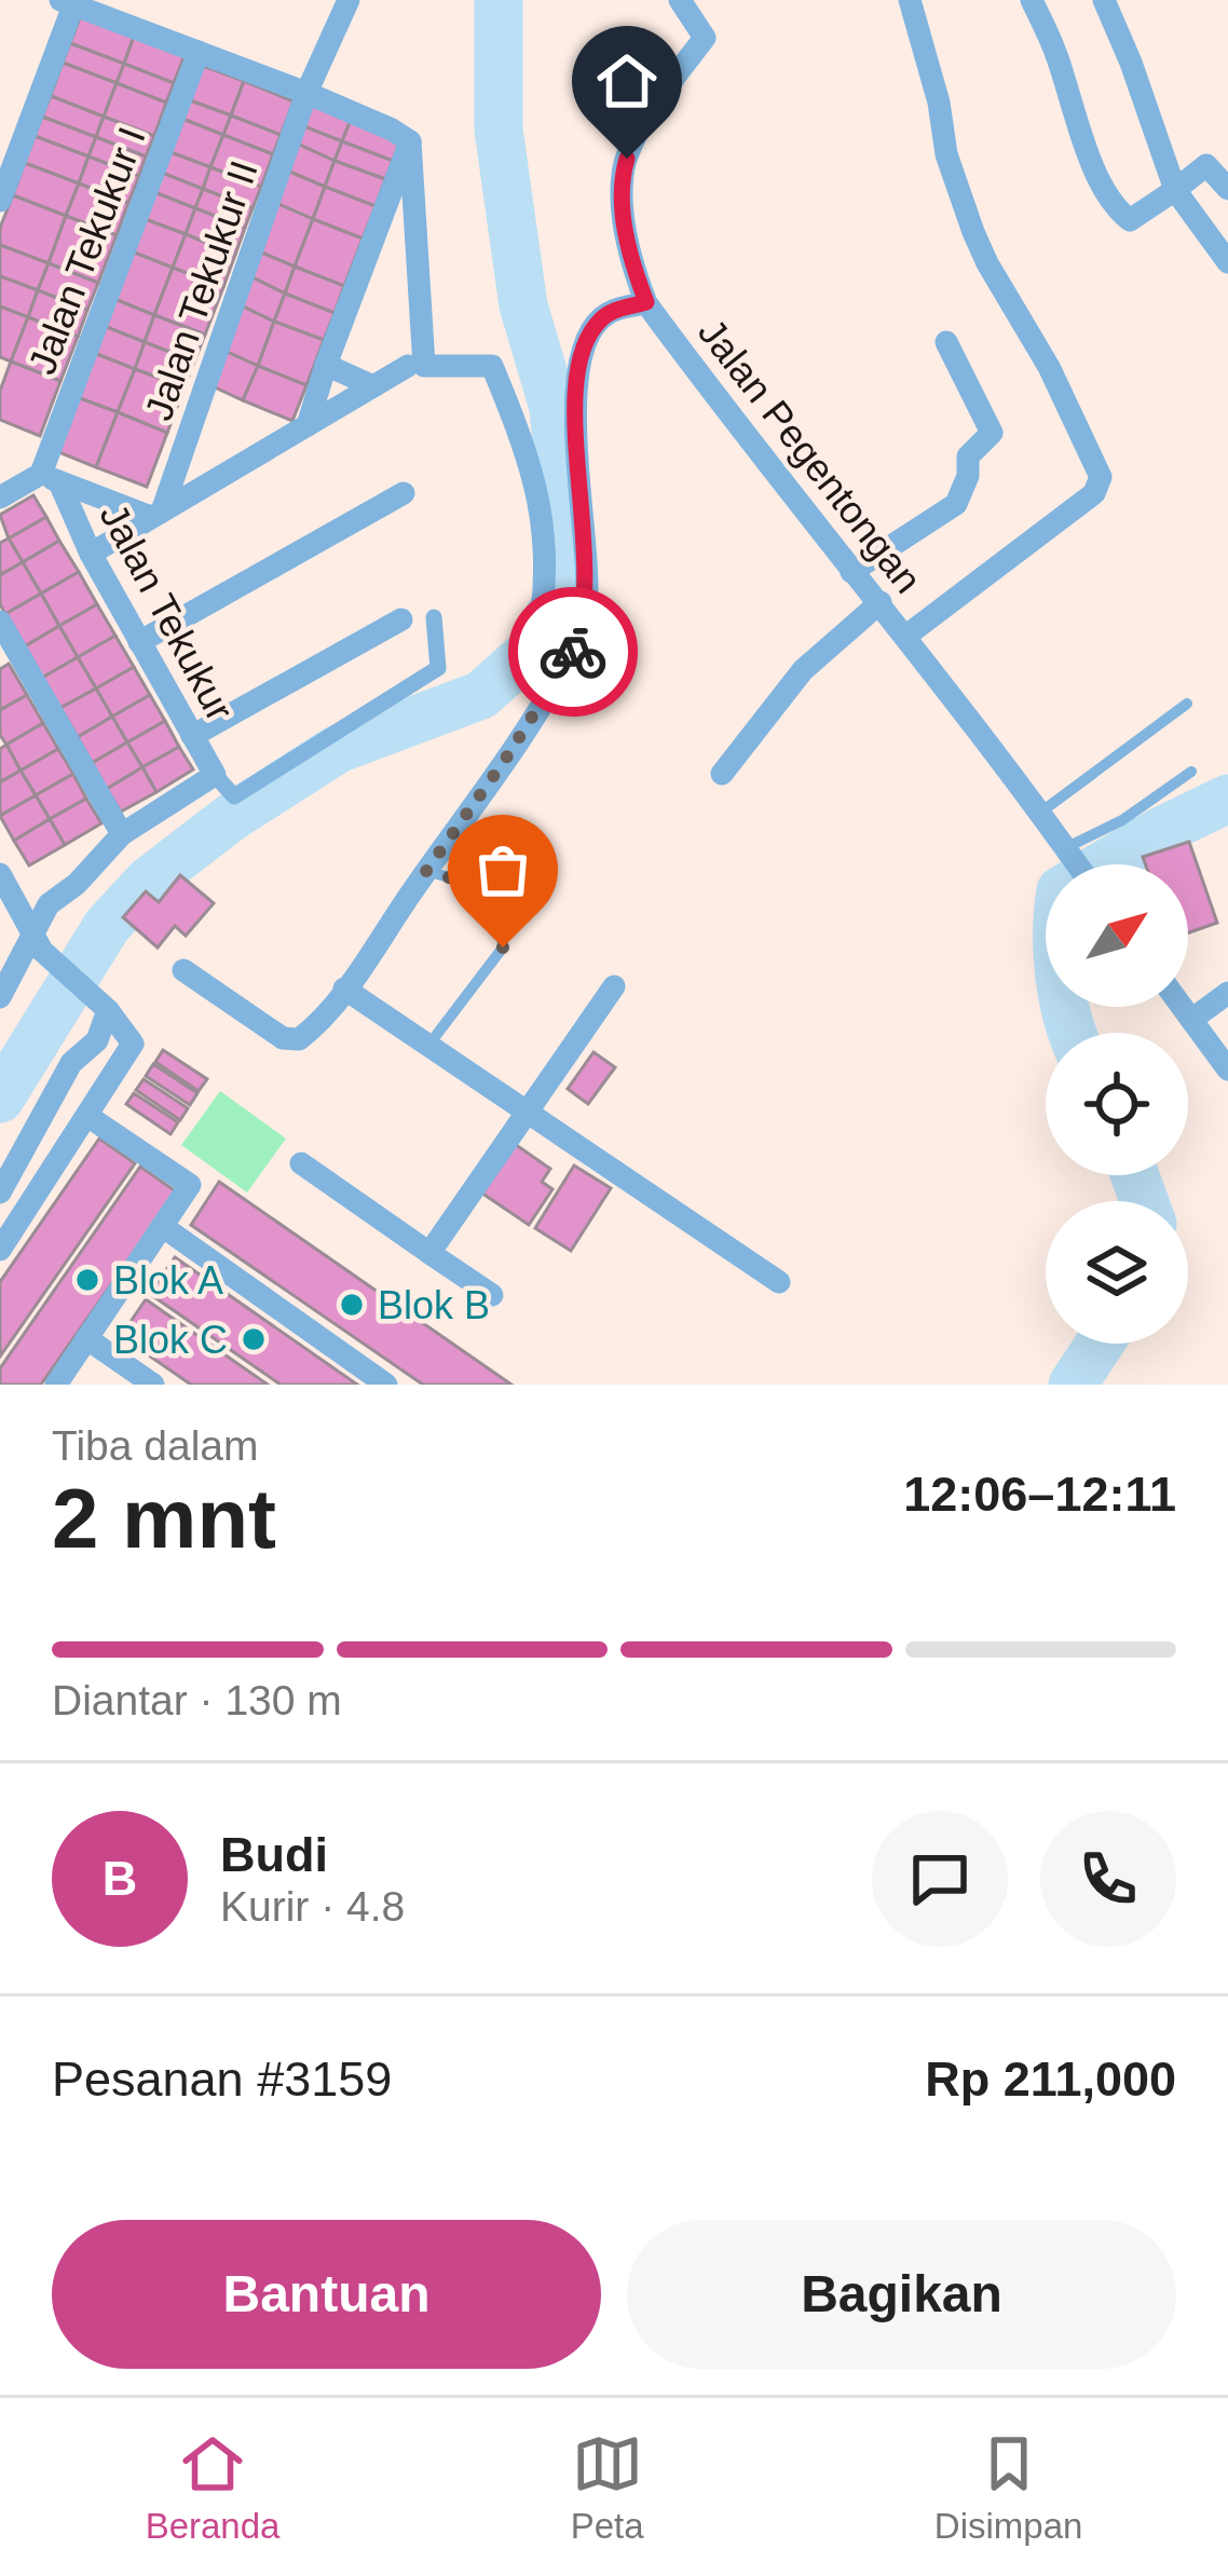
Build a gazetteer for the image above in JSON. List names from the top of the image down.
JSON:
{
  "streets": {
    "street": [
      "Jalan Tekukur I",
      "Jalan Tekukur II",
      "Jalan Pegentongan",
      "Jalan Tekukur"
    ]
  },
  "crossings": [
    ["Jalan Tekukur I", "Jalan Tekukur"]
  ],
  "places": ["Blok A", "Blok B", "Blok C"],
  "north": "top right",
  "page": {
    "heading": ["2 mnt", "Tiba dalam", "12:06–12:11"],
    "panel": [
      "Budi",
      "Kurir · 4.8",
      "Pesanan #3159",
      "Rp 211,000"
    ],
    "bar": "Diantar · 130 m",
    "round": "B",
    "buttons": ["Bantuan", "Bagikan"],
    "tabs": ["Beranda", "Peta", "Disimpan"]
  }
}
